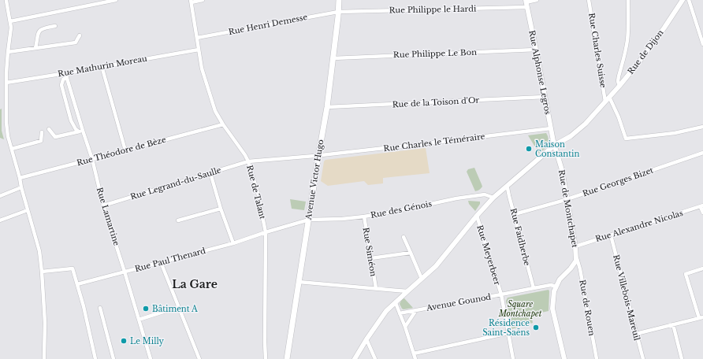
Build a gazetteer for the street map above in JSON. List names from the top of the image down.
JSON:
{
  "streets": {
    "main road": ["Avenue Victor Hugo"],
    "street": [
      "Rue Philippe le Hardi",
      "Rue Henri Demesse",
      "Rue Charles Suisse",
      "Rue de Dijon",
      "Rue Philippe Le Bon",
      "Rue Mathurin Moreau",
      "Rue Alphonse Legros",
      "Rue de la Toison d'Or",
      "Rue Charles le Téméraire",
      "Rue Théodore de Bèze",
      "Rue Georges Bizet",
      "Rue Legrand-du-Saulle",
      "Rue de Talant",
      "Rue de Montchapet",
      "Rue des Génois",
      "Rue Lamartine",
      "Rue Alexandre Nicolas",
      "Rue Faidherbe",
      "Rue Siméon",
      "Rue Meyerbeer",
      "Rue Paul Thenard",
      "Rue Villebois-Mareuil",
      "Avenue Gounod",
      "Rue de Rouen"
    ]
  },
  "crossings": [
    ["Rue Philippe le Hardi", "Rue Henri Demesse"],
    ["Rue Philippe le Hardi", "Rue Alphonse Legros"],
    ["Rue Philippe le Hardi", "Avenue Victor Hugo"],
    ["Rue Henri Demesse", "Avenue Victor Hugo"],
    ["Rue Henri Demesse", "Rue de Talant"],
    ["Rue Charles Suisse", "Rue de Dijon"],
    ["Rue de Dijon", "Rue Alphonse Legros"],
    ["Rue de Dijon", "Rue de Montchapet"],
    ["Rue de Dijon", "Rue des Génois"],
    ["Rue de Dijon", "Rue Faidherbe"],
    ["Rue de Dijon", "Rue Meyerbeer"],
    ["Rue Philippe Le Bon", "Rue Alphonse Legros"],
    ["Rue Philippe Le Bon", "Avenue Victor Hugo"],
    ["Rue Mathurin Moreau", "Rue de Talant"],
    ["Rue Mathurin Moreau", "Rue Lamartine"],
    ["Rue Alphonse Legros", "Rue de la Toison d'Or"],
    ["Rue Alphonse Legros", "Rue Charles le Téméraire"],
    ["Rue Alphonse Legros", "Rue de Montchapet"],
    ["Rue de la Toison d'Or", "Avenue Victor Hugo"],
    ["Rue Charles le Téméraire", "Avenue Victor Hugo"],
    ["Rue Charles le Téméraire", "Rue Legrand-du-Saulle"],
    ["Rue Charles le Téméraire", "Rue de Talant"],
    ["Rue Théodore de Bèze", "Rue de Talant"],
    ["Rue Théodore de Bèze", "Rue Lamartine"],
    ["Avenue Victor Hugo", "Rue des Génois"],
    ["Avenue Victor Hugo", "Rue Paul Thenard"],
    ["Rue Georges Bizet", "Rue de Montchapet"],
    ["Rue Georges Bizet", "Rue Faidherbe"],
    ["Rue Legrand-du-Saulle", "Rue de Talant"],
    ["Rue Legrand-du-Saulle", "Rue Lamartine"],
    ["Rue de Talant", "Rue Paul Thenard"],
    ["Rue de Montchapet", "Rue Alexandre Nicolas"],
    ["Rue de Montchapet", "Avenue Gounod"],
    ["Rue de Montchapet", "Rue de Rouen"],
    ["Rue des Génois", "Rue Siméon"],
    ["Rue des Génois", "Rue Paul Thenard"],
    ["Rue Lamartine", "Rue Paul Thenard"],
    ["Rue Alexandre Nicolas", "Rue Villebois-Mareuil"],
    ["Rue Faidherbe", "Avenue Gounod"],
    ["Rue Meyerbeer", "Avenue Gounod"]
  ],
  "districts": ["La Gare"],
  "parks": ["Square Montchapet"],
  "places": [
    "Maison Constantin",
    "Bâtiment A",
    "Résidence Saint-Saëns",
    "Le Milly"
  ]
}
